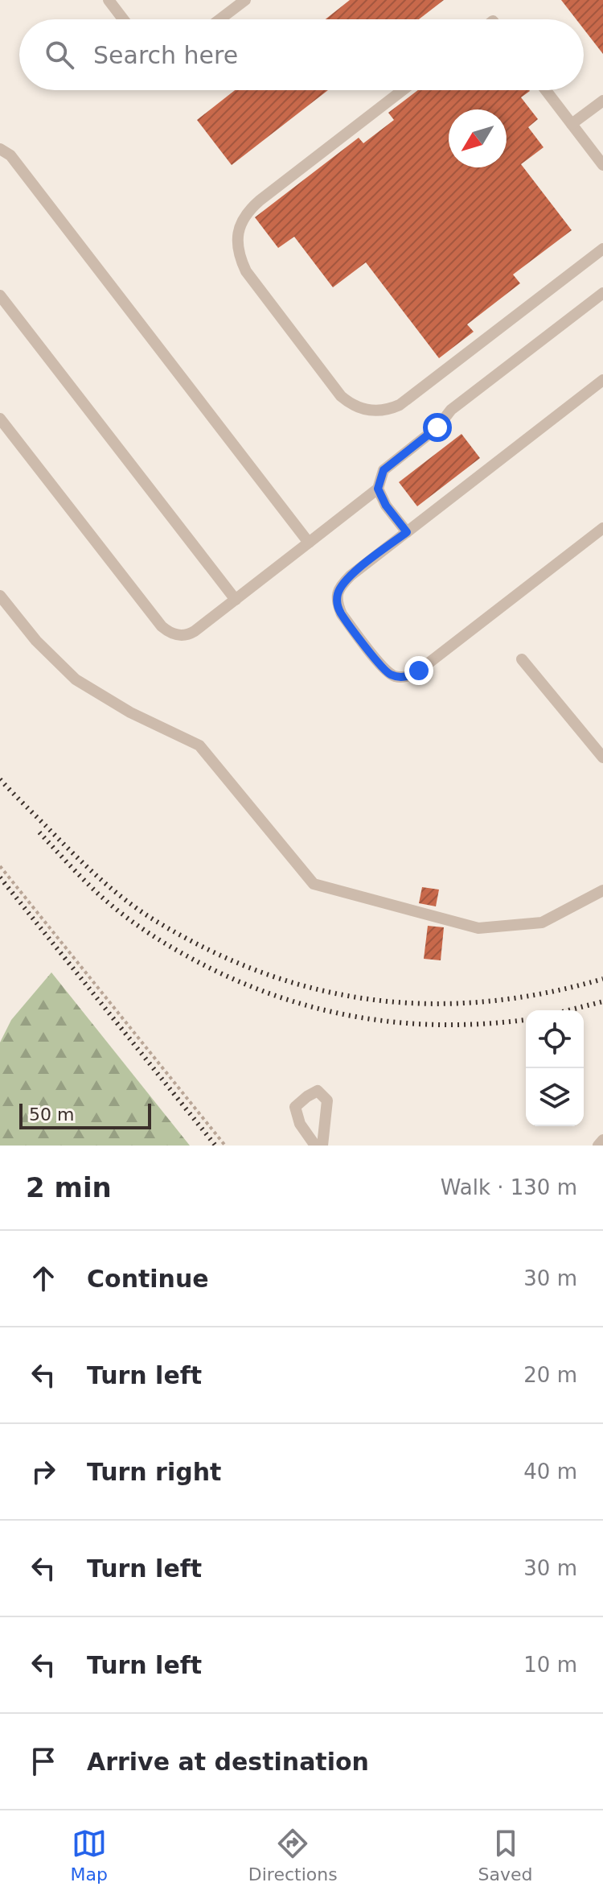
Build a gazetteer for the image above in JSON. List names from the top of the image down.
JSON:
{
  "scale_bar": "50 m",
  "north": "bottom left",
  "page": {
    "search": "Search here",
    "scale": "50 m",
    "heading": ["2 min", "Walk · 130 m"],
    "list": [
      ["Continue", "30 m"],
      ["Turn left", "20 m"],
      ["Turn right", "40 m"],
      ["Turn left", "30 m"],
      ["Turn left", "10 m"],
      "Arrive at destination"
    ],
    "nav": ["Map", "Directions", "Saved"]
  }
}
